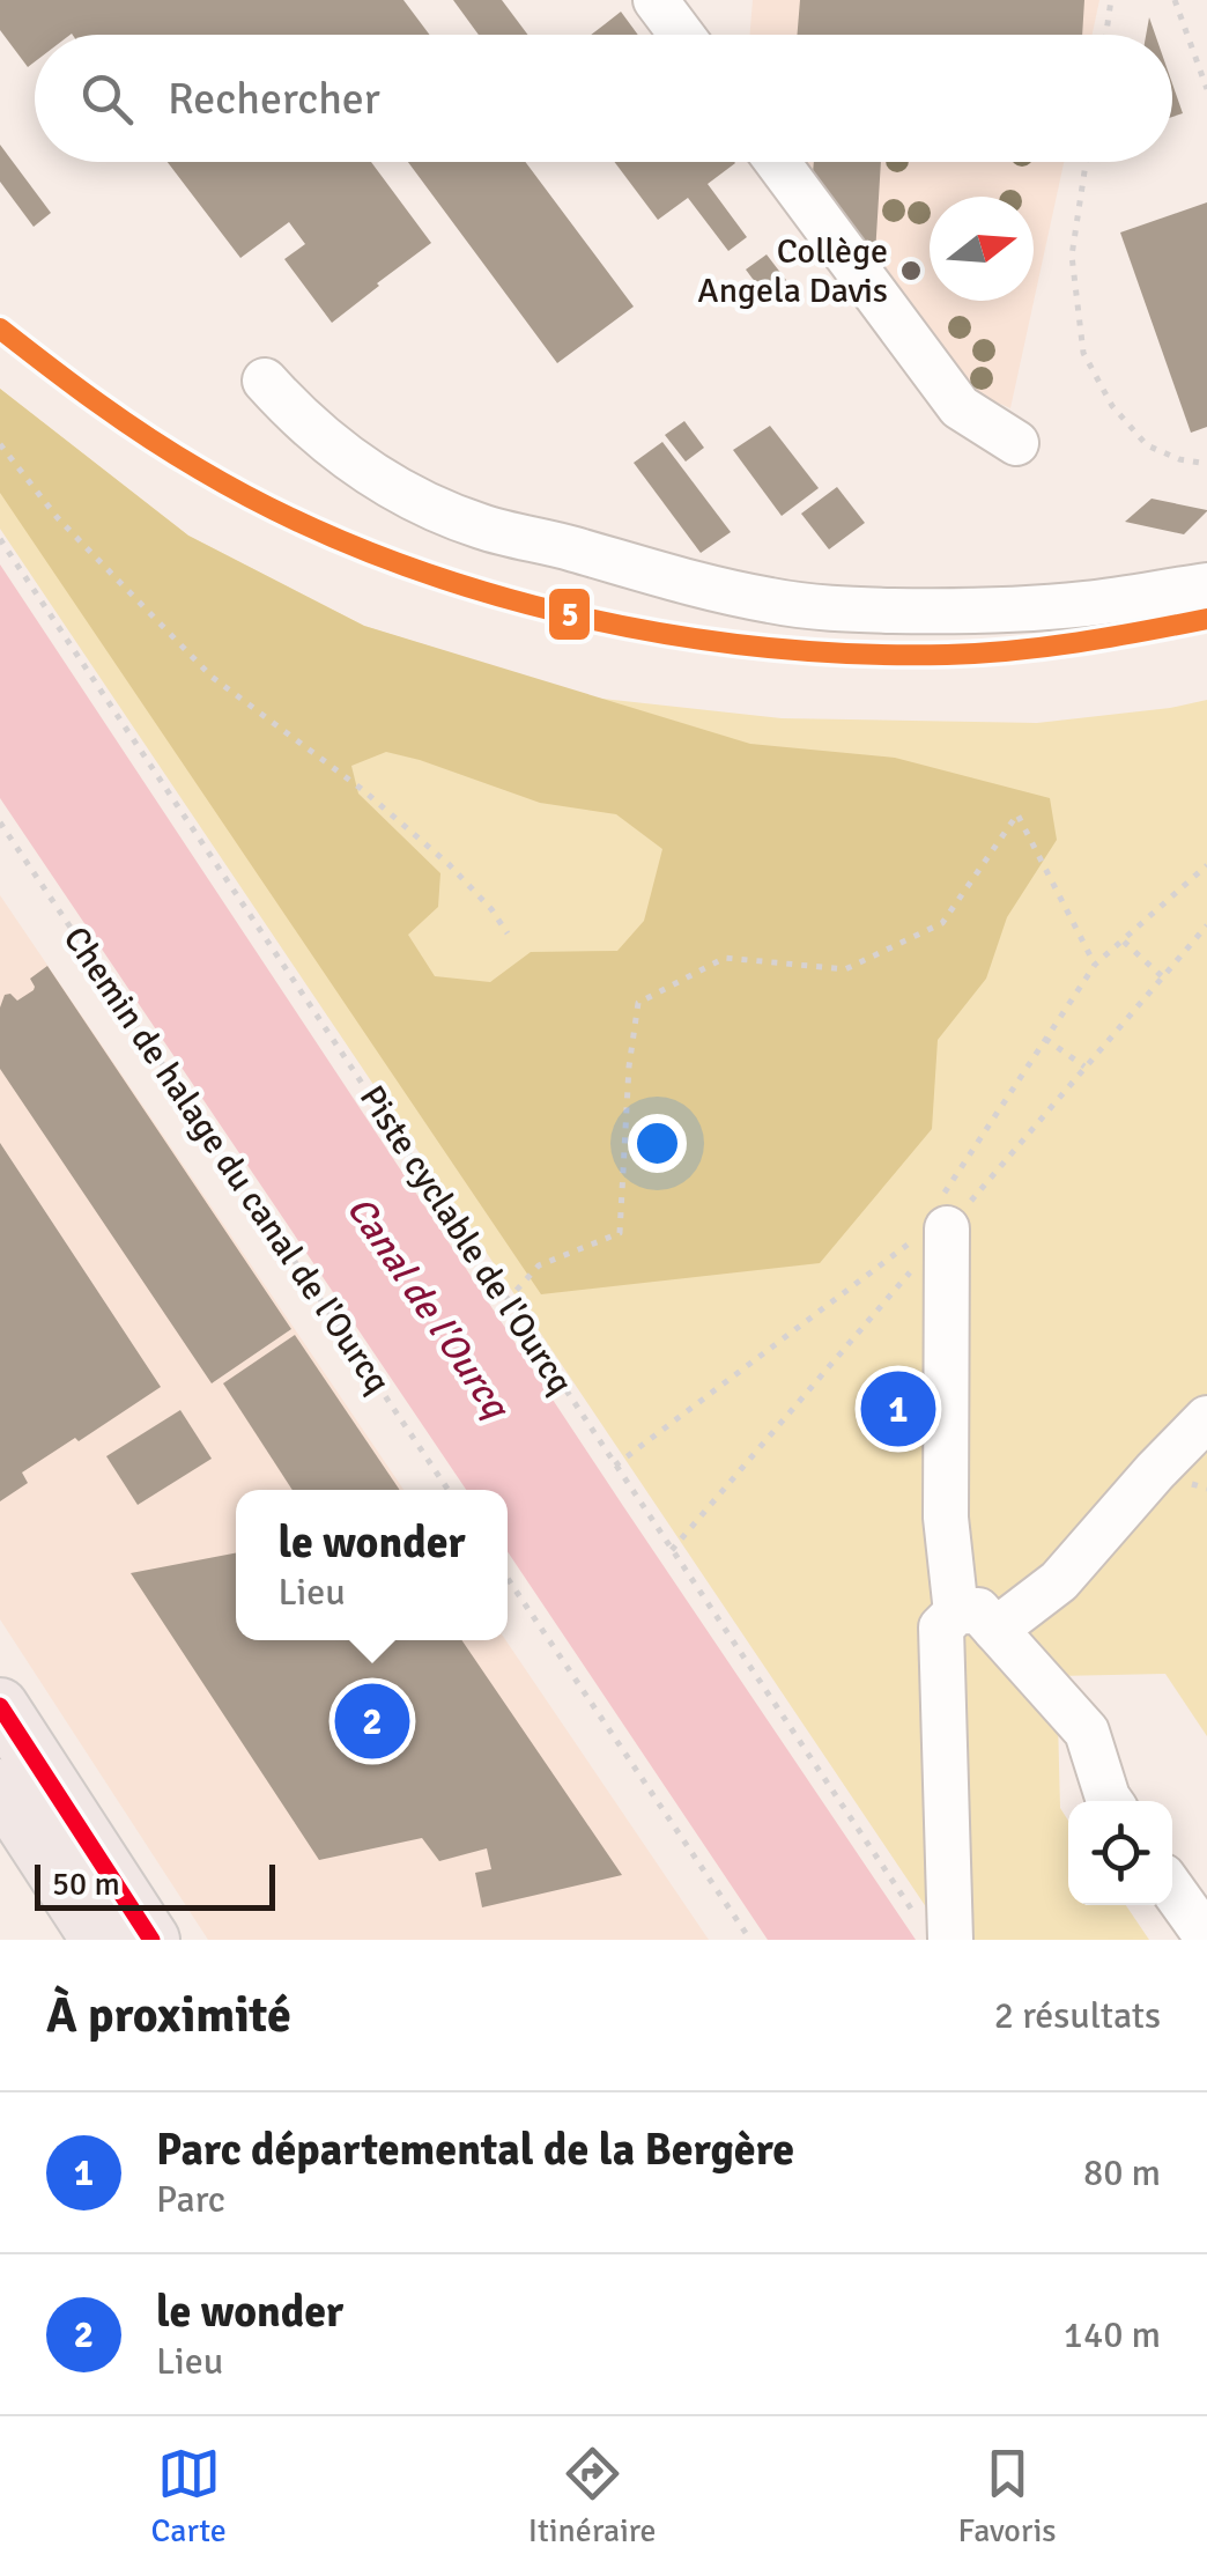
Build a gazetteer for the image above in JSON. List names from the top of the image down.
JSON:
{
  "streets": {
    "path": ["Chemin de halage du canal de l'Ourcq", "Piste cyclable de l'Ourcq"]
  },
  "water": ["Canal de l'Ourcq"],
  "places": ["Collège Angela Davis"],
  "lines": ["transit line 5"],
  "scale_bar": "50 m",
  "north": "right",
  "page": {
    "search": "Rechercher",
    "pins": ["1", "2"],
    "popup": ["le wonder", "Lieu"],
    "scale": "50 m",
    "heading": ["À proximité", "2 résultats"],
    "list": [
      {
        "mark": "1",
        "name": "Parc départemental de la Bergère",
        "note": "Parc",
        "value": "80 m"
      },
      {
        "mark": "2",
        "name": "le wonder",
        "note": "Lieu",
        "value": "140 m"
      }
    ],
    "nav": ["Carte", "Itinéraire", "Favoris"]
  }
}
